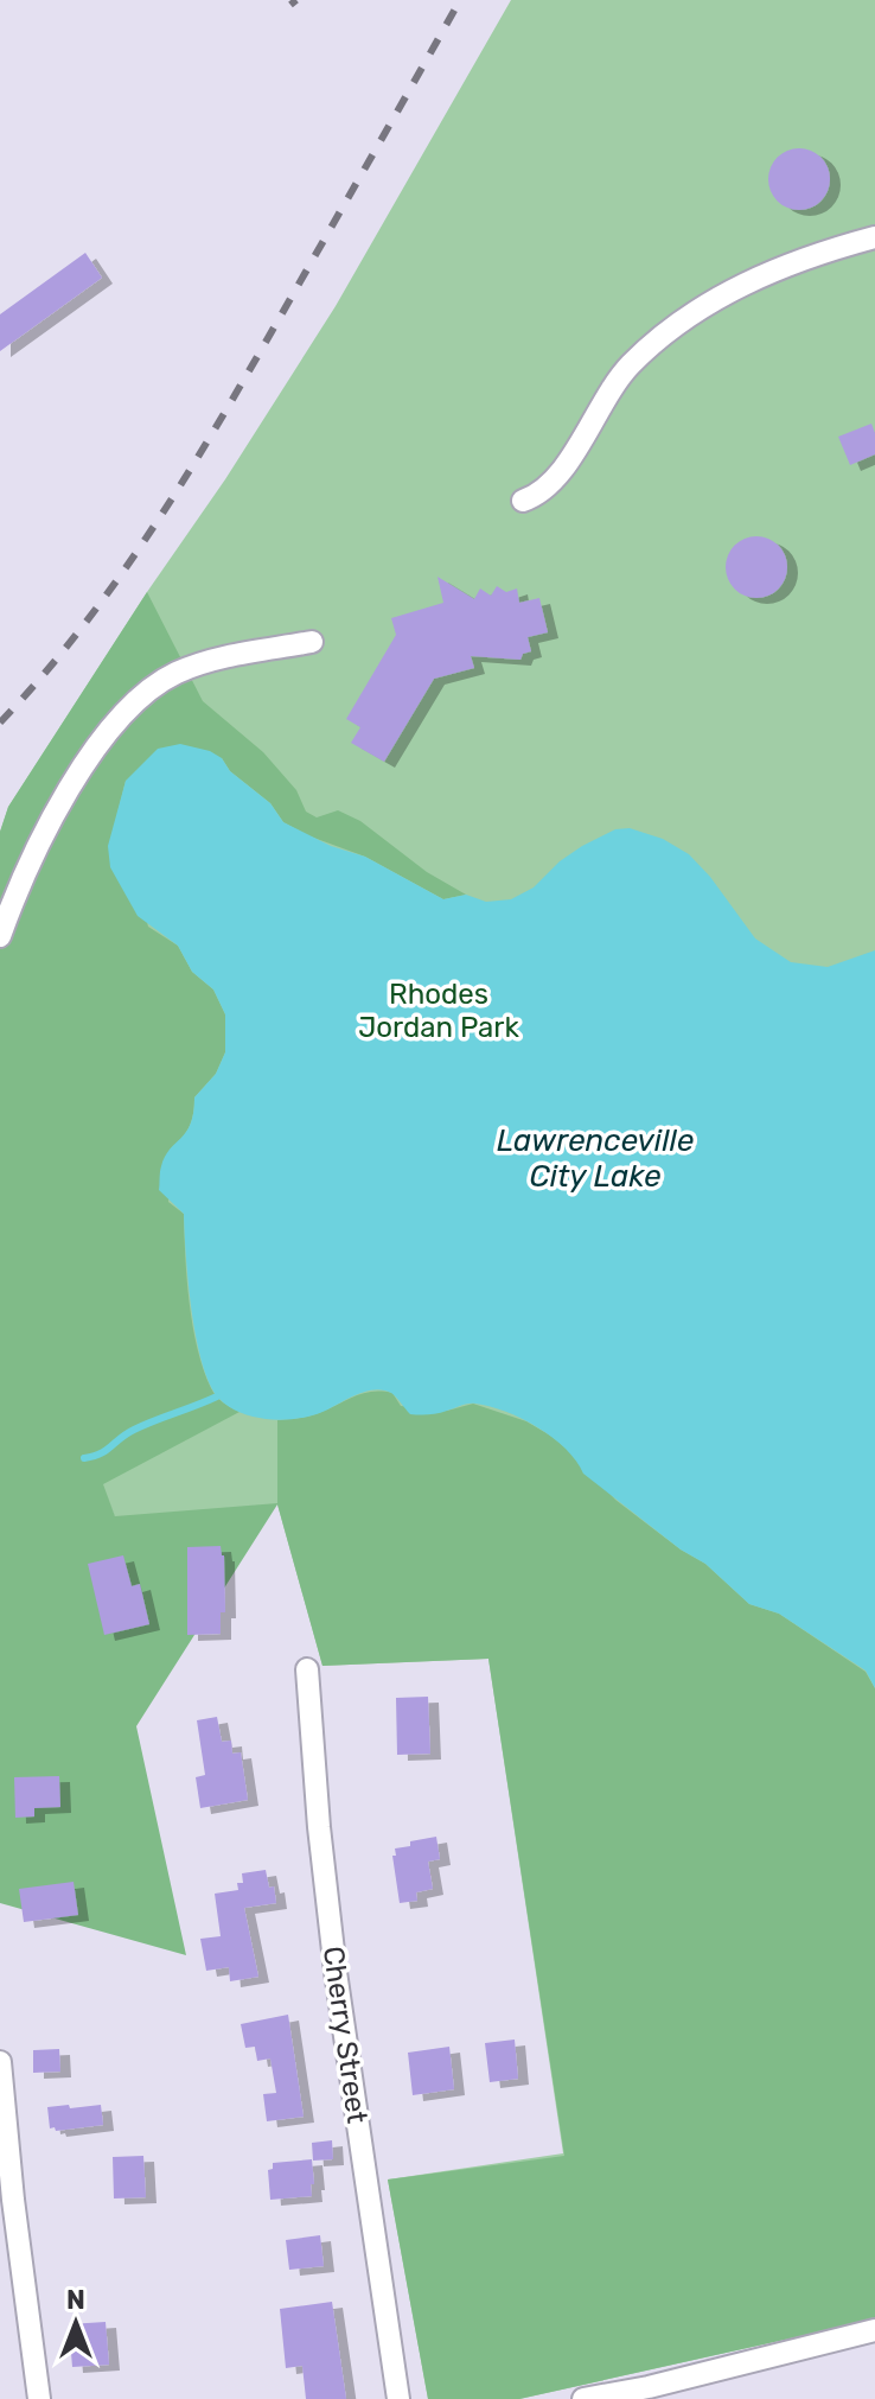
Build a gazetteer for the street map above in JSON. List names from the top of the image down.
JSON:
{
  "streets": {
    "street": ["Cherry Street"]
  },
  "water": ["Lawrenceville City Lake"],
  "parks": ["Rhodes Jordan Park"],
  "north": "top"
}
